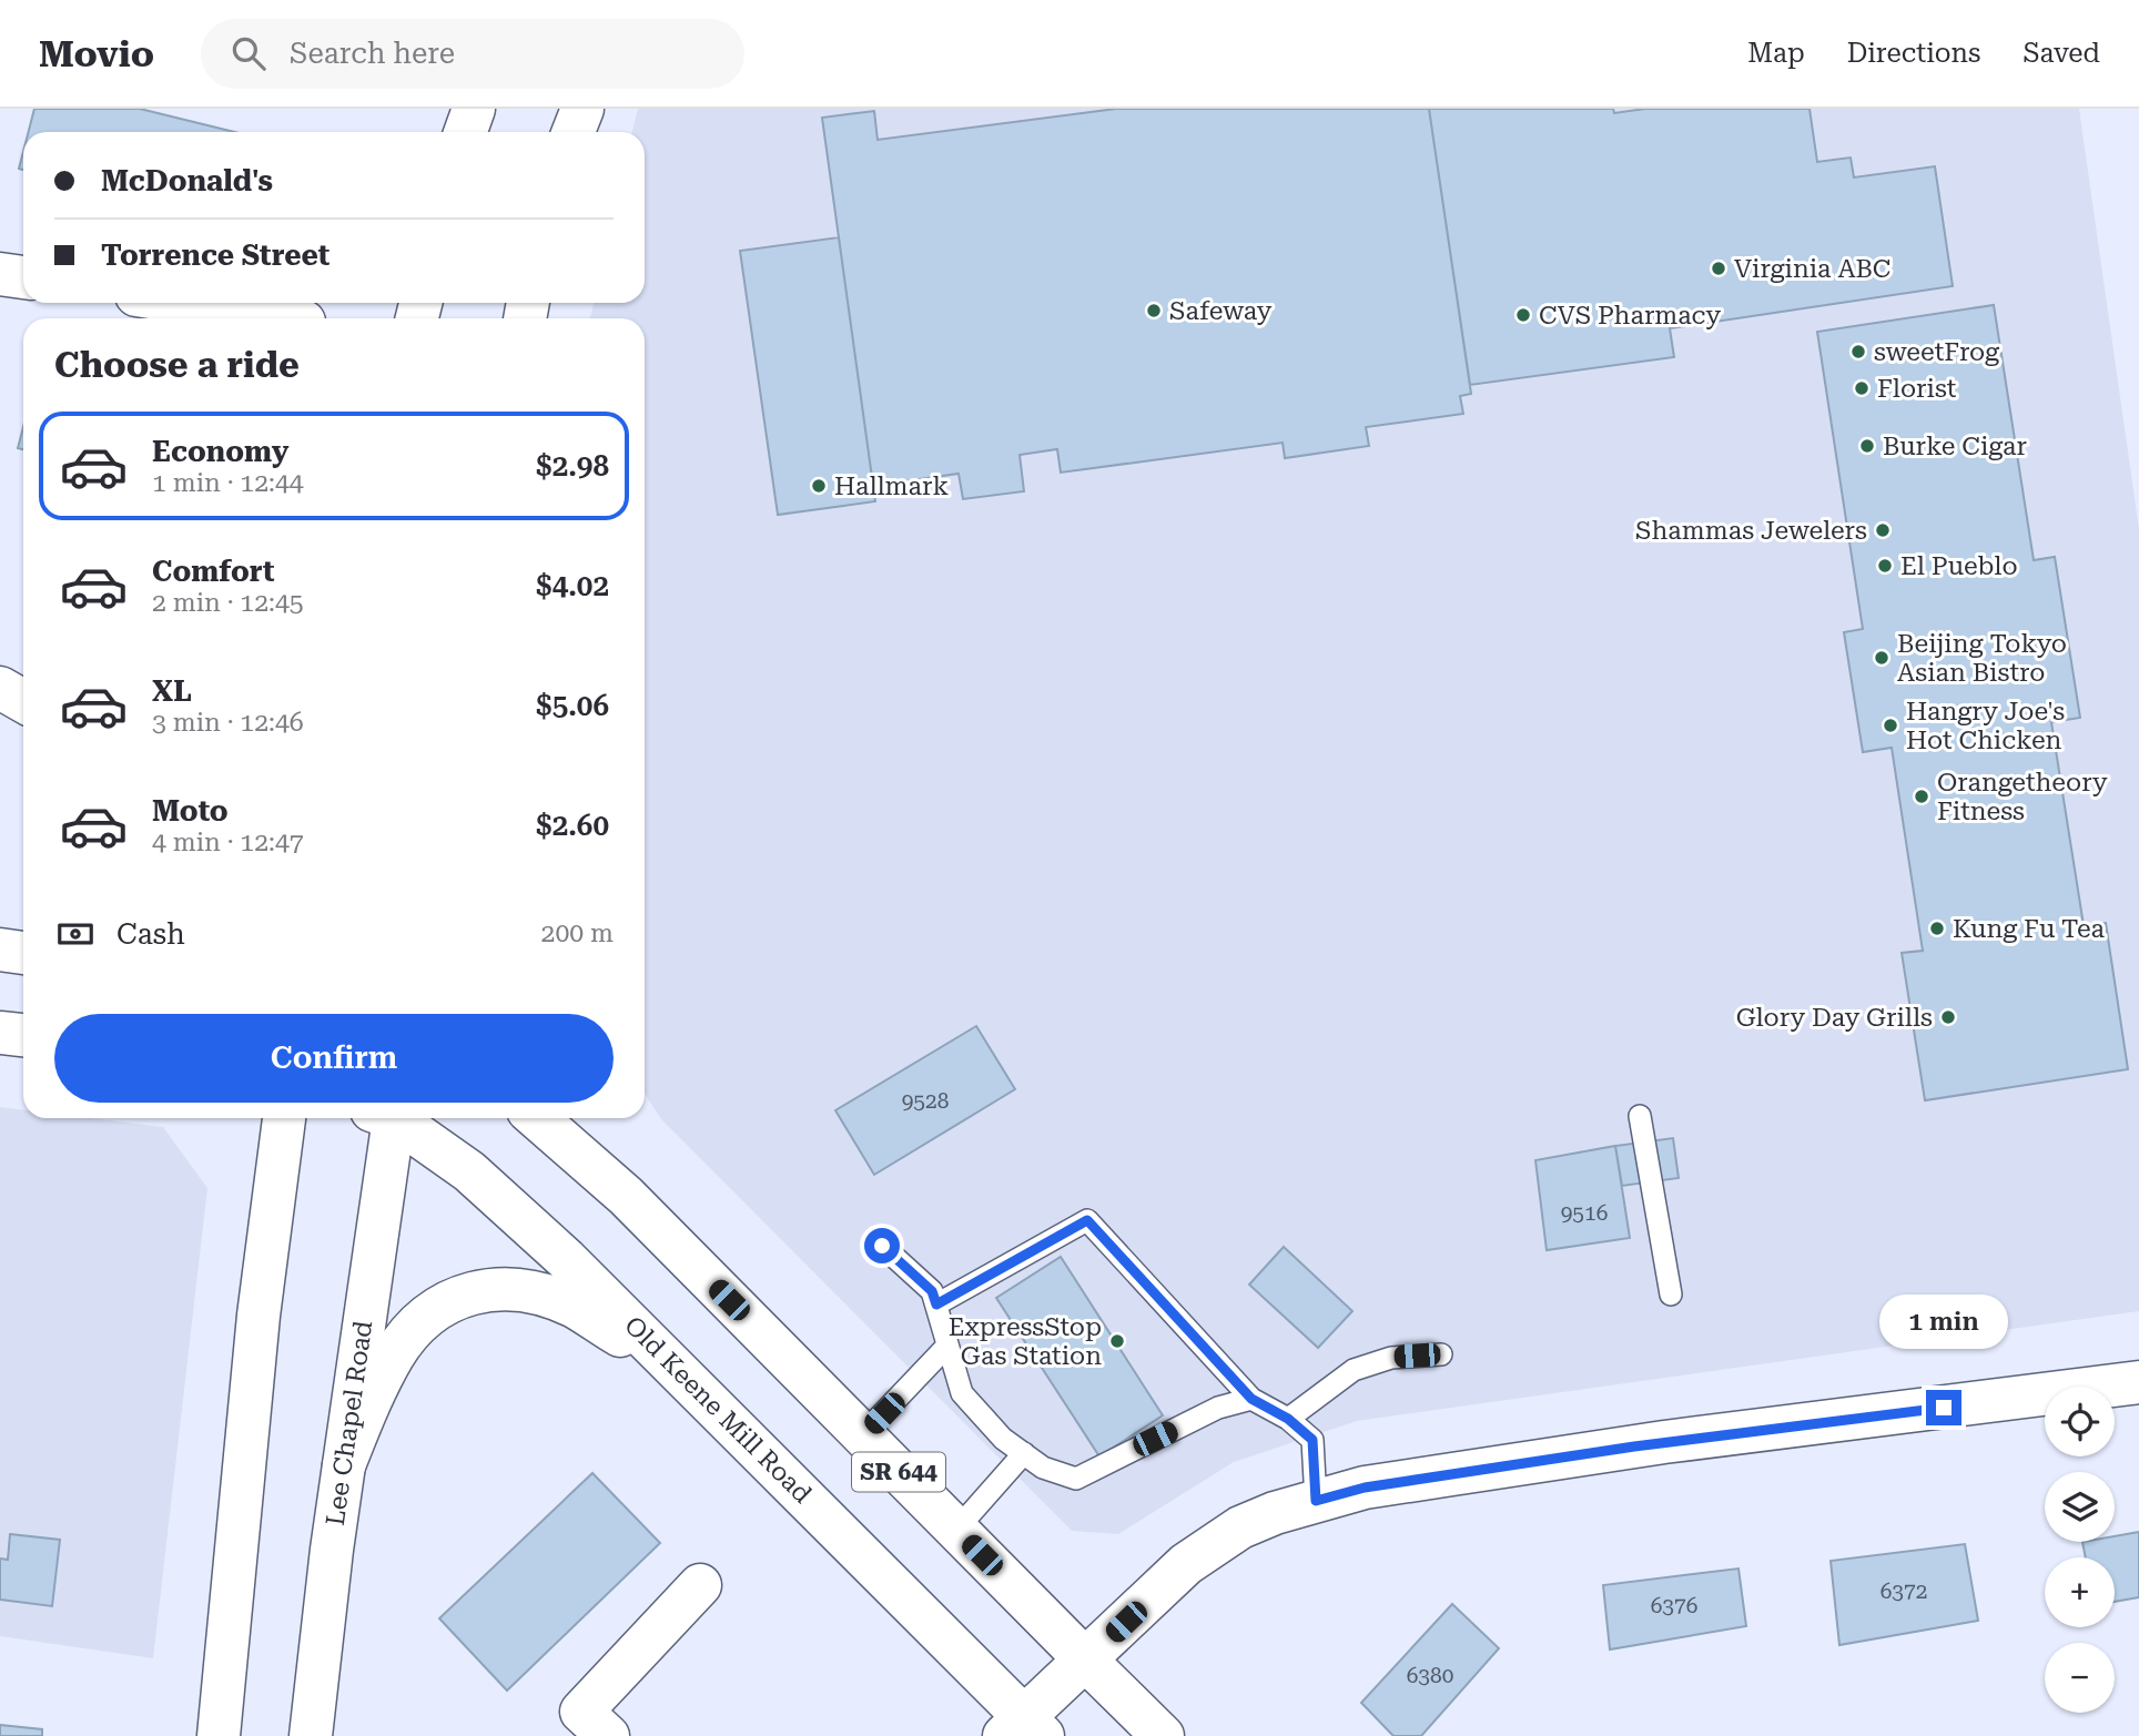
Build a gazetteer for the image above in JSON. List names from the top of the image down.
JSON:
{
  "streets": {
    "main road": ["Old Keene Mill Road", "Lee Chapel Road", "SR 644"]
  },
  "places": [
    "Virginia ABC",
    "Safeway",
    "CVS Pharmacy",
    "sweetFrog",
    "Florist",
    "Burke Cigar",
    "Hallmark",
    "Shammas Jewelers",
    "El Pueblo",
    "Beijing Tokyo Asian Bistro",
    "Hangry Joe's Hot Chicken",
    "Orangetheory Fitness",
    "Kung Fu Tea",
    "Glory Day Grills",
    "ExpressStop Gas Station"
  ],
  "house_numbers": [
    "9528",
    "9516",
    "6372",
    "6376",
    "6380"
  ],
  "page": {
    "header": "Movio",
    "search": "Search here",
    "nav": ["Map", "Directions", "Saved"],
    "banner": ["McDonald's", "Torrence Street"],
    "heading": "Choose a ride",
    "list": [
      {
        "name": "Economy",
        "note": "1 min · 12:44",
        "value": "$2.98"
      },
      {
        "name": "Comfort",
        "note": "2 min · 12:45",
        "value": "$4.02"
      },
      {
        "name": "XL",
        "note": "3 min · 12:46",
        "value": "$5.06"
      },
      {
        "name": "Moto",
        "note": "4 min · 12:47",
        "value": "$2.60"
      }
    ],
    "pay": ["Cash", "200 m"],
    "buttons": "Confirm",
    "bubble": "1 min",
    "map_buttons": ["+", "−"]
  }
}
